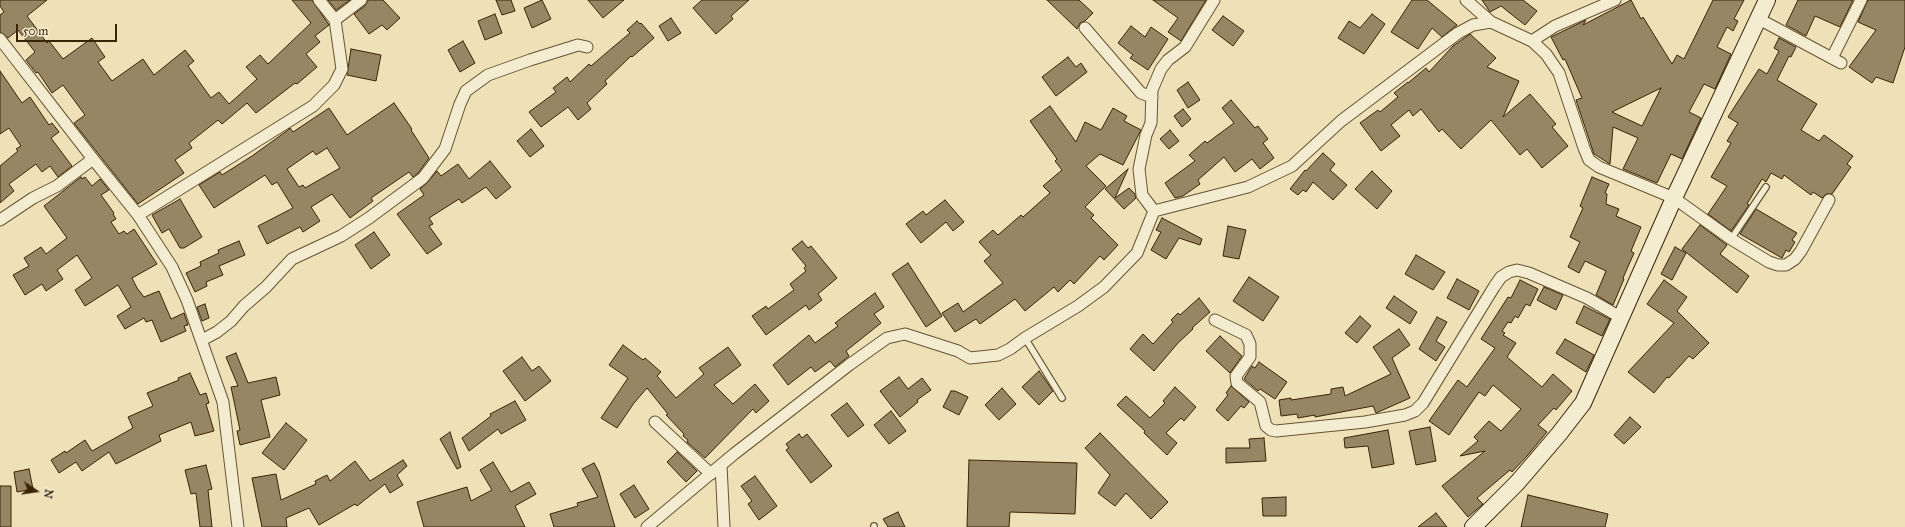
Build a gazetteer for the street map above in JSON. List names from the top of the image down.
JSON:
{
  "scale_bar": "50 m",
  "north": "right"
}
